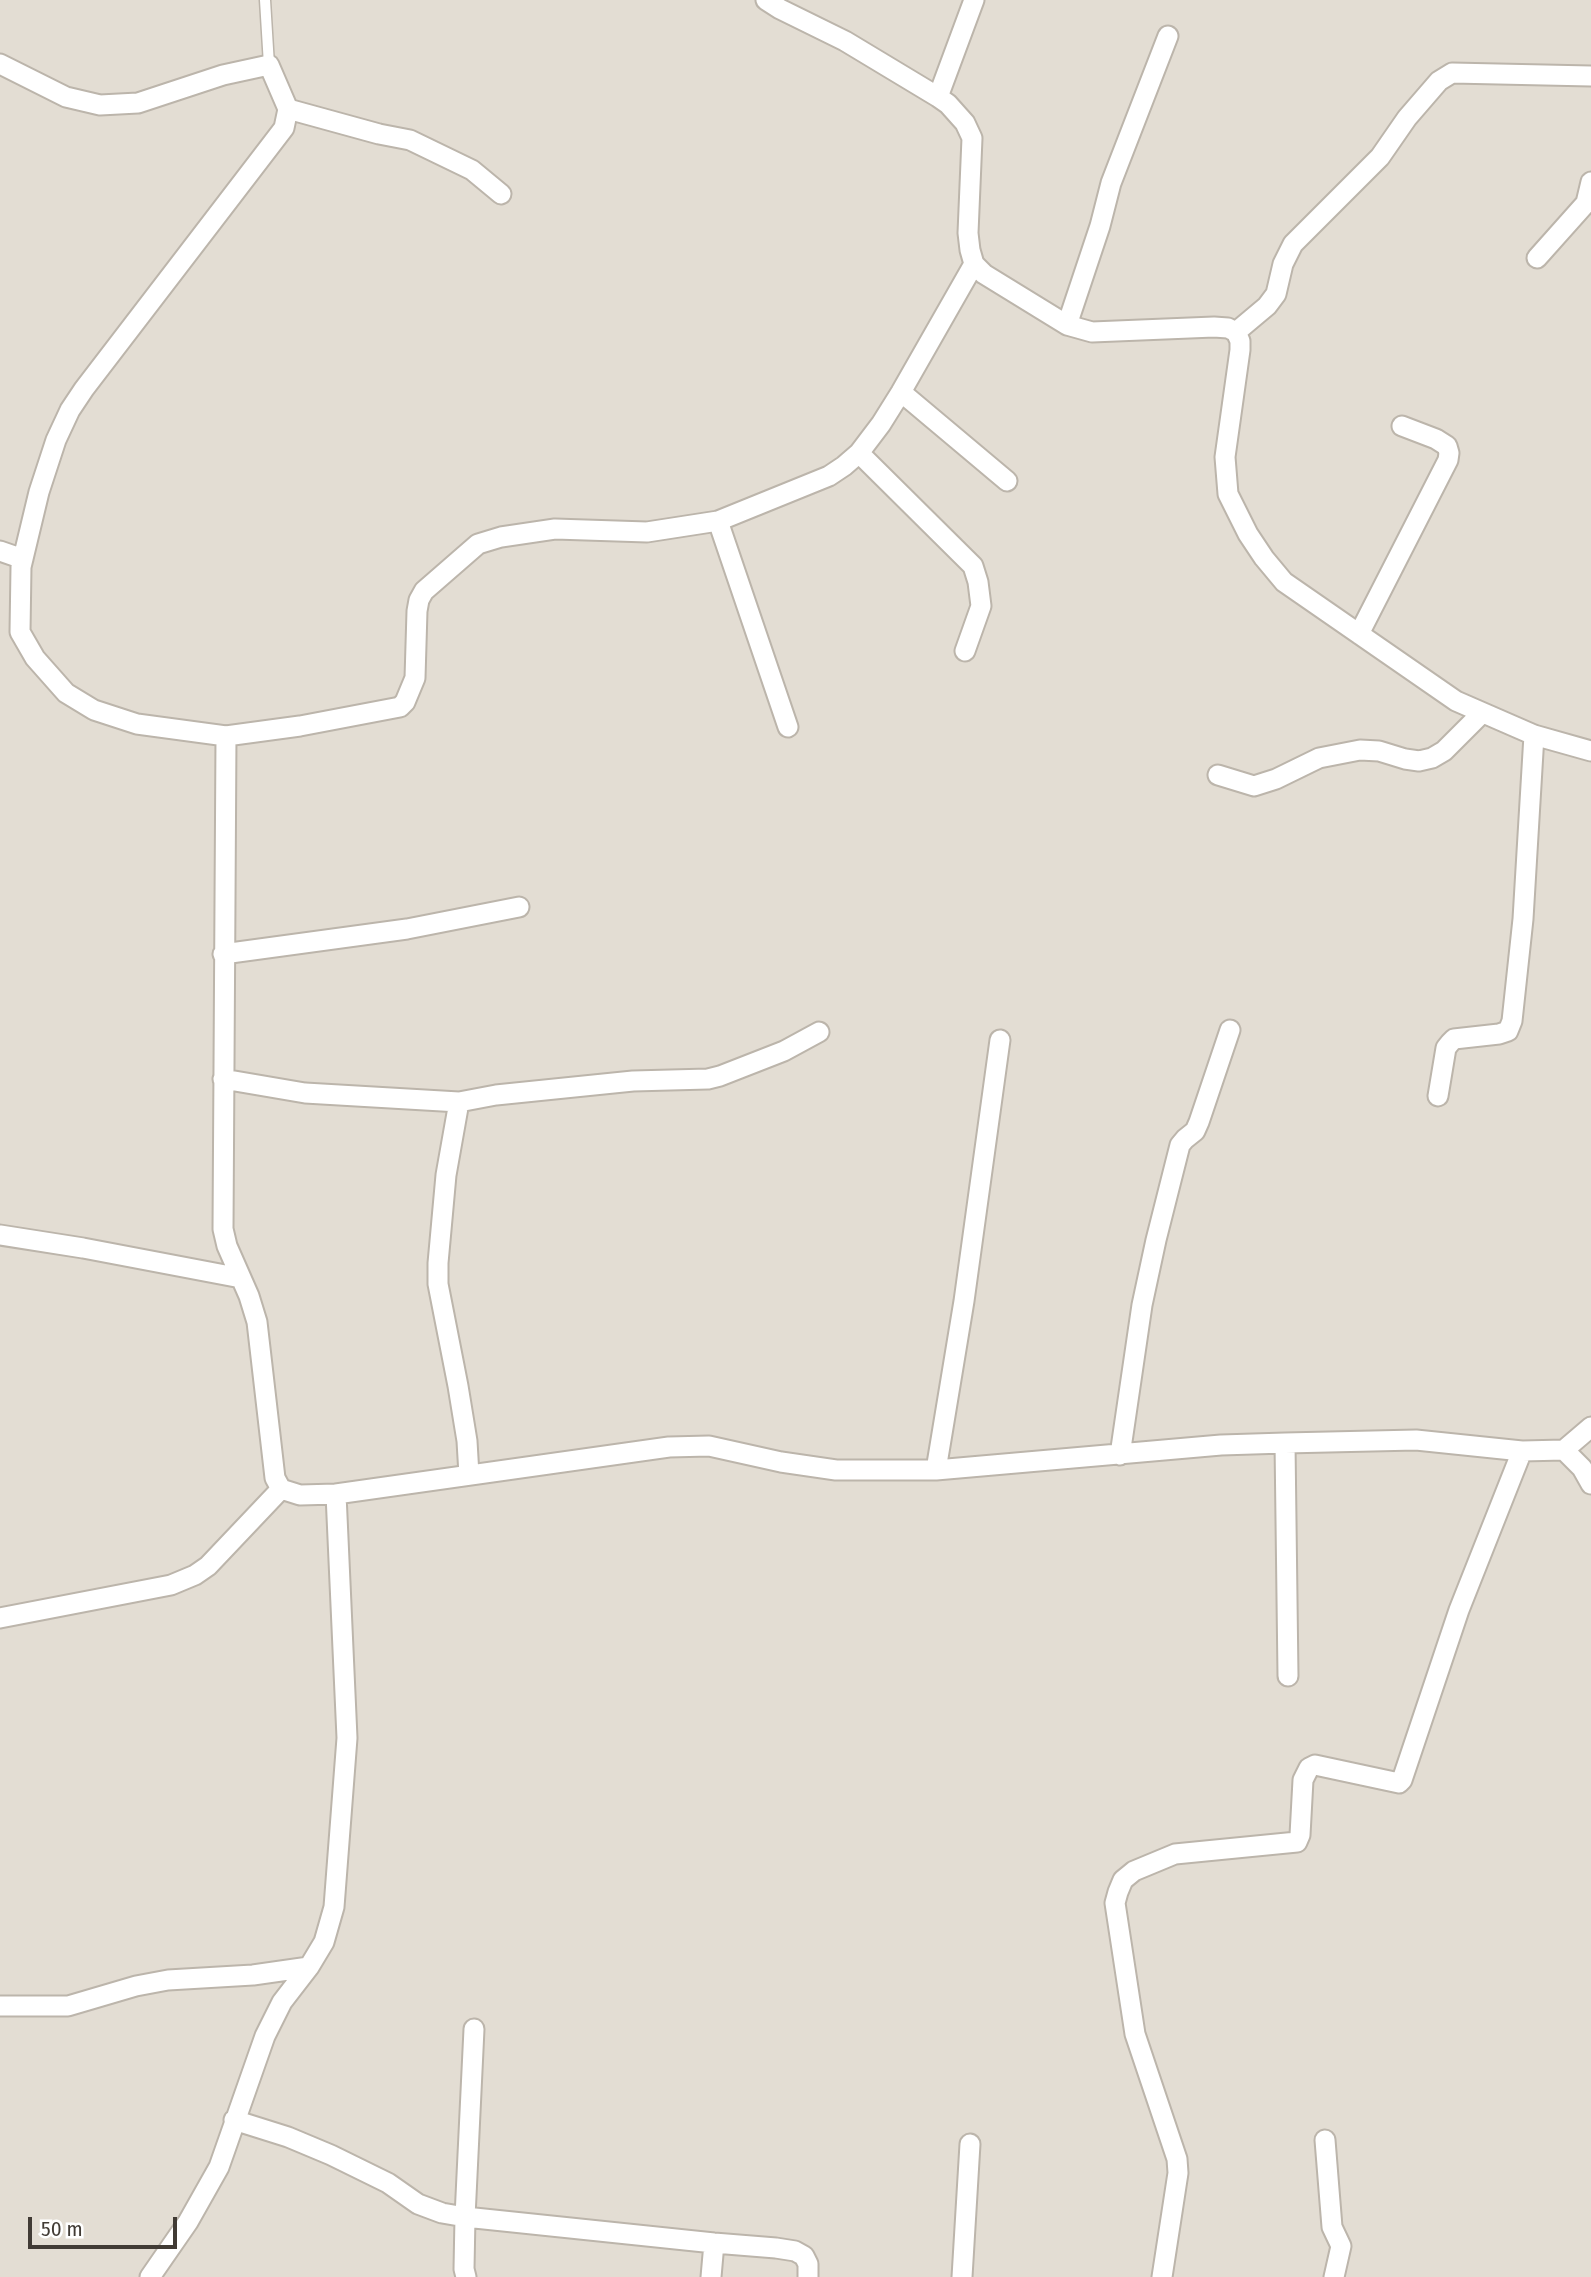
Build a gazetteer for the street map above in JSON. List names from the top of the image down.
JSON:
{
  "scale_bar": "50 m"
}
